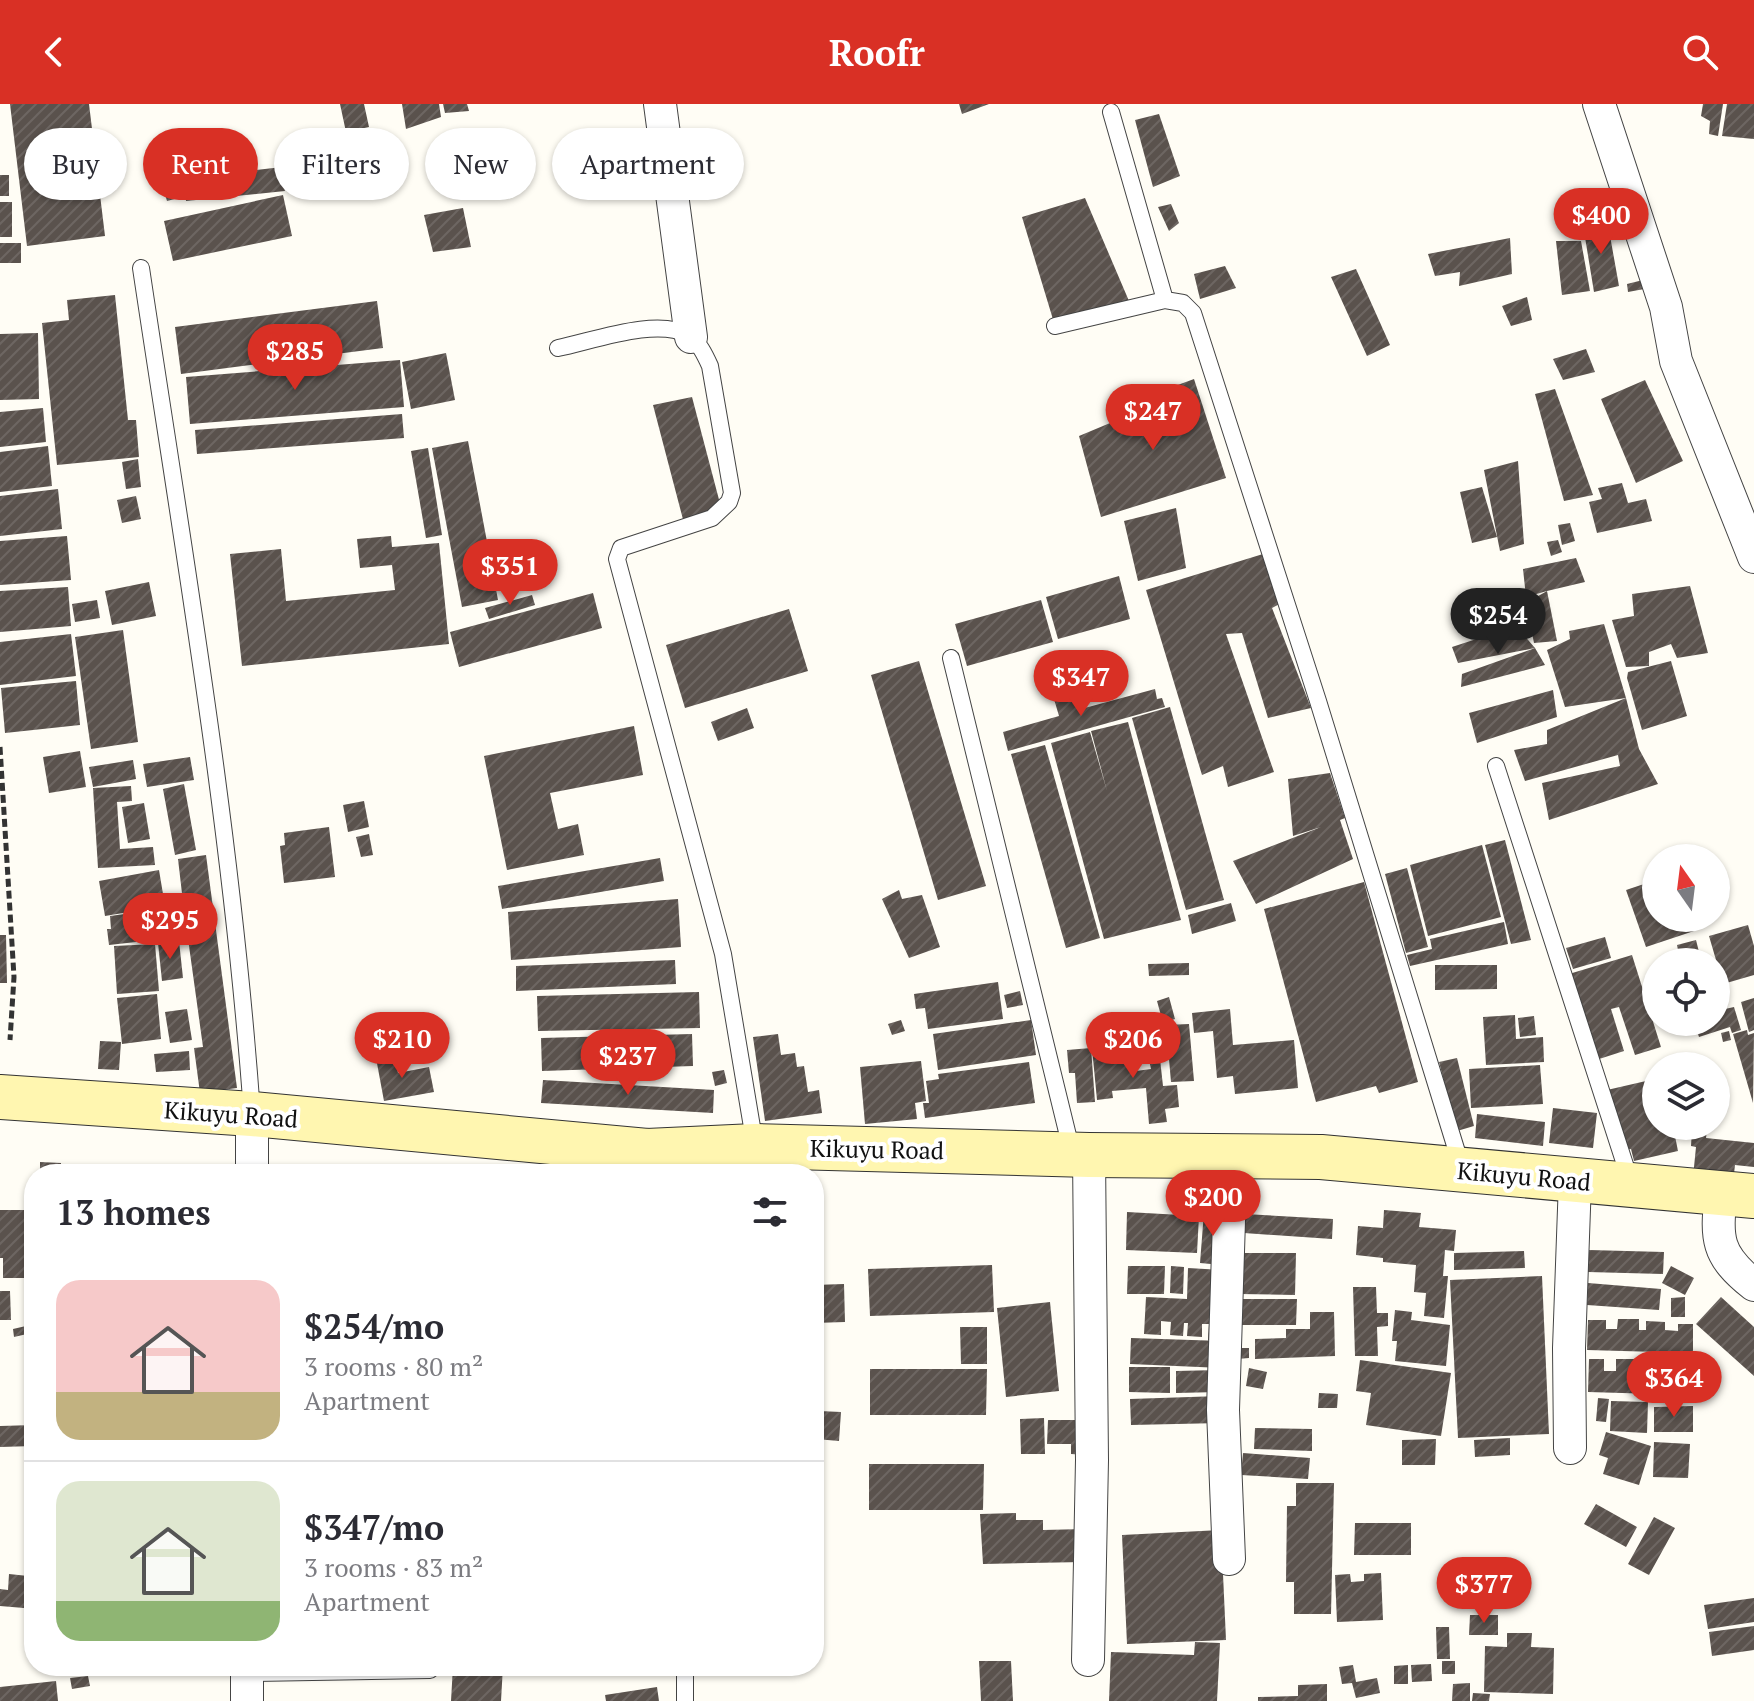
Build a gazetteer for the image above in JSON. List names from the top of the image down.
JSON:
{
  "streets": {
    "main road": ["Kikuyu Road"]
  },
  "north": "top",
  "page": {
    "header": "Roofr",
    "chip": [
      "Buy",
      "Rent",
      "Filters",
      "New",
      "Apartment"
    ],
    "price": [
      "$400",
      "$285",
      "$247",
      "$351",
      "$254",
      "$347",
      "$295",
      "$210",
      "$206",
      "$237",
      "$200",
      "$364",
      "$377"
    ],
    "heading": "13 homes",
    "list": [
      {
        "name": "$254/mo",
        "note": "3 rooms · 80 m² · Apartment"
      },
      {
        "name": "$347/mo",
        "note": "3 rooms · 83 m² · Apartment"
      }
    ]
  }
}
